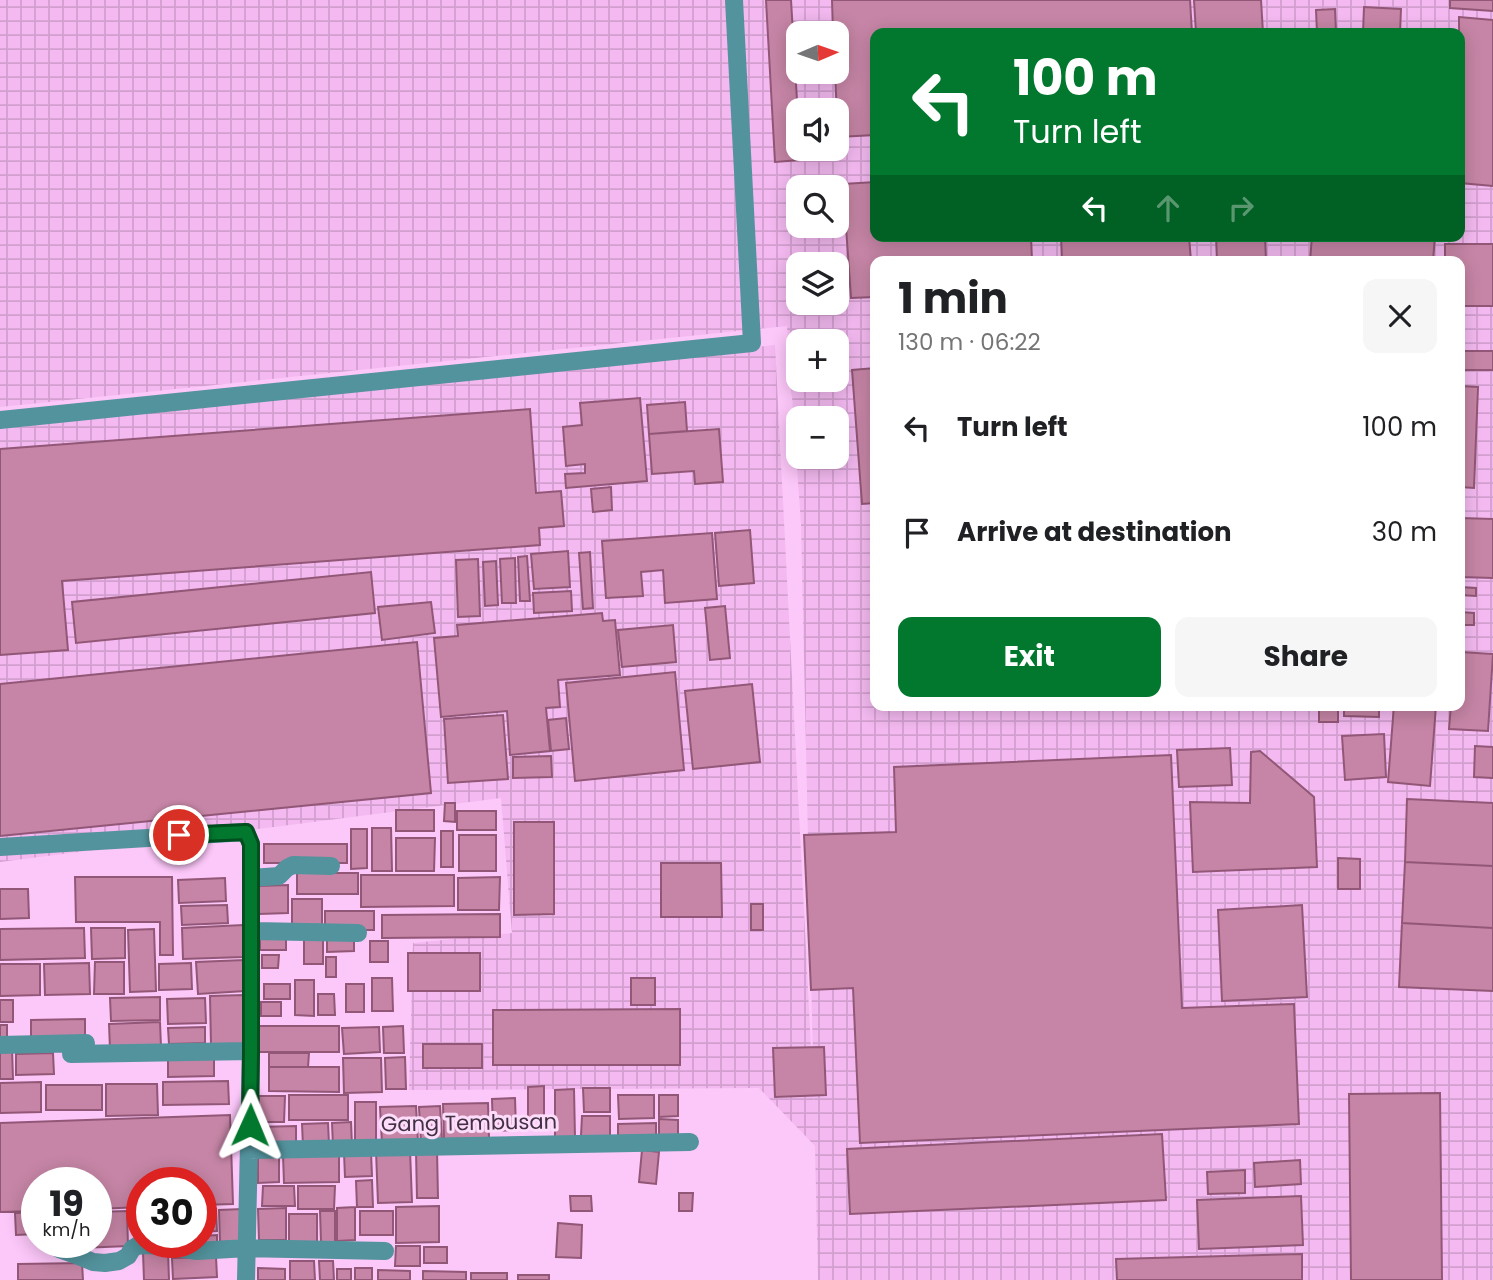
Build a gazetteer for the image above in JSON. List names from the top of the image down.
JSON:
{
  "streets": {
    "street": ["Gang Tembusan"]
  },
  "north": "right",
  "page": {
    "map_buttons": ["+", "−"],
    "turn": ["100 m", "Turn left"],
    "heading": ["1 min", "130 m · 06:22"],
    "list": [
      {
        "name": "Turn left",
        "value": "100 m"
      },
      {
        "name": "Arrive at destination",
        "value": "30 m"
      }
    ],
    "buttons": ["Exit", "Share"],
    "speed": "19 km/h",
    "limit": "30"
  }
}
